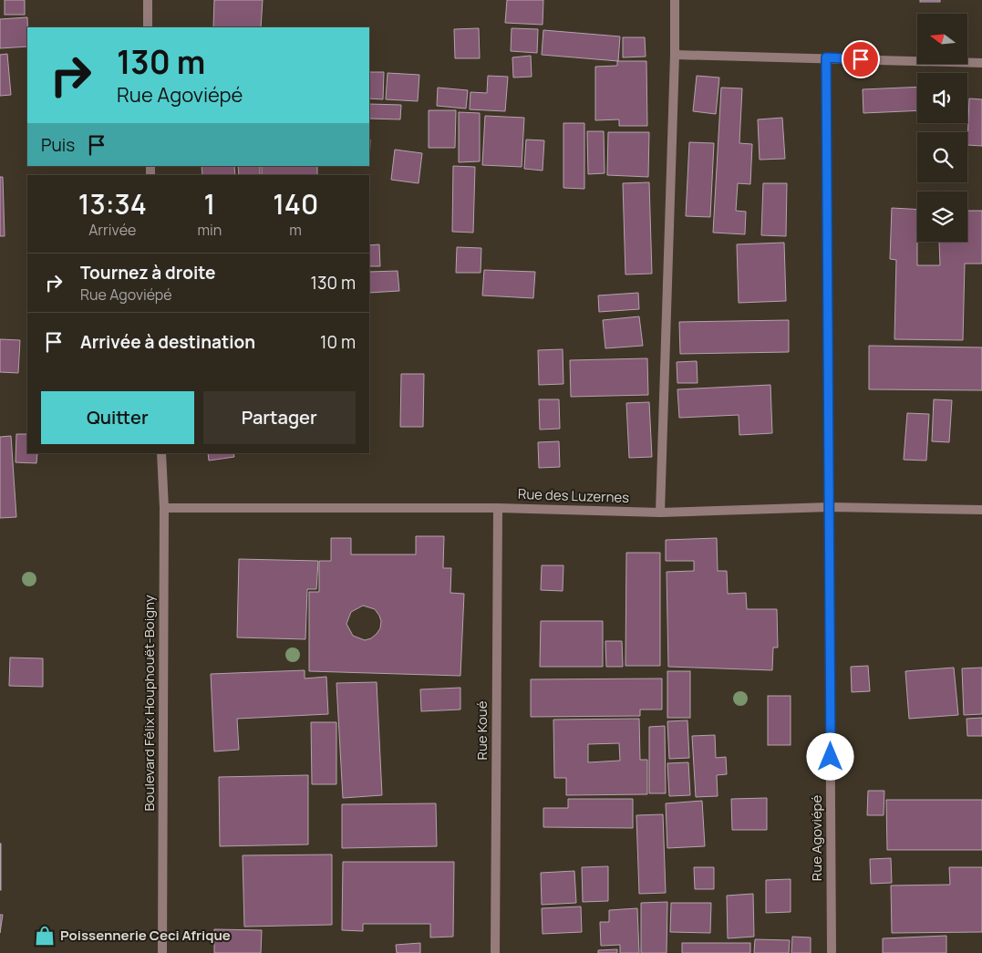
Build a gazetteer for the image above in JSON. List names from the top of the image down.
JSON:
{
  "streets": {
    "street": [
      "Rue des Luzernes",
      "Boulevard Félix Houphouët-Boigny",
      "Rue Koué",
      "Rue Agoviépé"
    ]
  },
  "crossings": [
    ["Rue des Luzernes", "Boulevard Félix Houphouët-Boigny"],
    ["Rue des Luzernes", "Rue Koué"],
    ["Rue des Luzernes", "Rue Agoviépé"]
  ],
  "places": {
    "shop": ["Poissennerie Ceci Afrique"]
  },
  "north": "left",
  "page": {
    "turn": ["130 m", "Rue Agoviépé"],
    "then": "Puis",
    "eta": [
      "13:34",
      "Arrivée",
      "1",
      "min",
      "140",
      "m"
    ],
    "list": [
      {
        "name": "Tournez à droite",
        "note": "Rue Agoviépé",
        "value": "130 m"
      },
      {
        "name": "Arrivée à destination",
        "value": "10 m"
      }
    ],
    "buttons": ["Quitter", "Partager"]
  }
}
